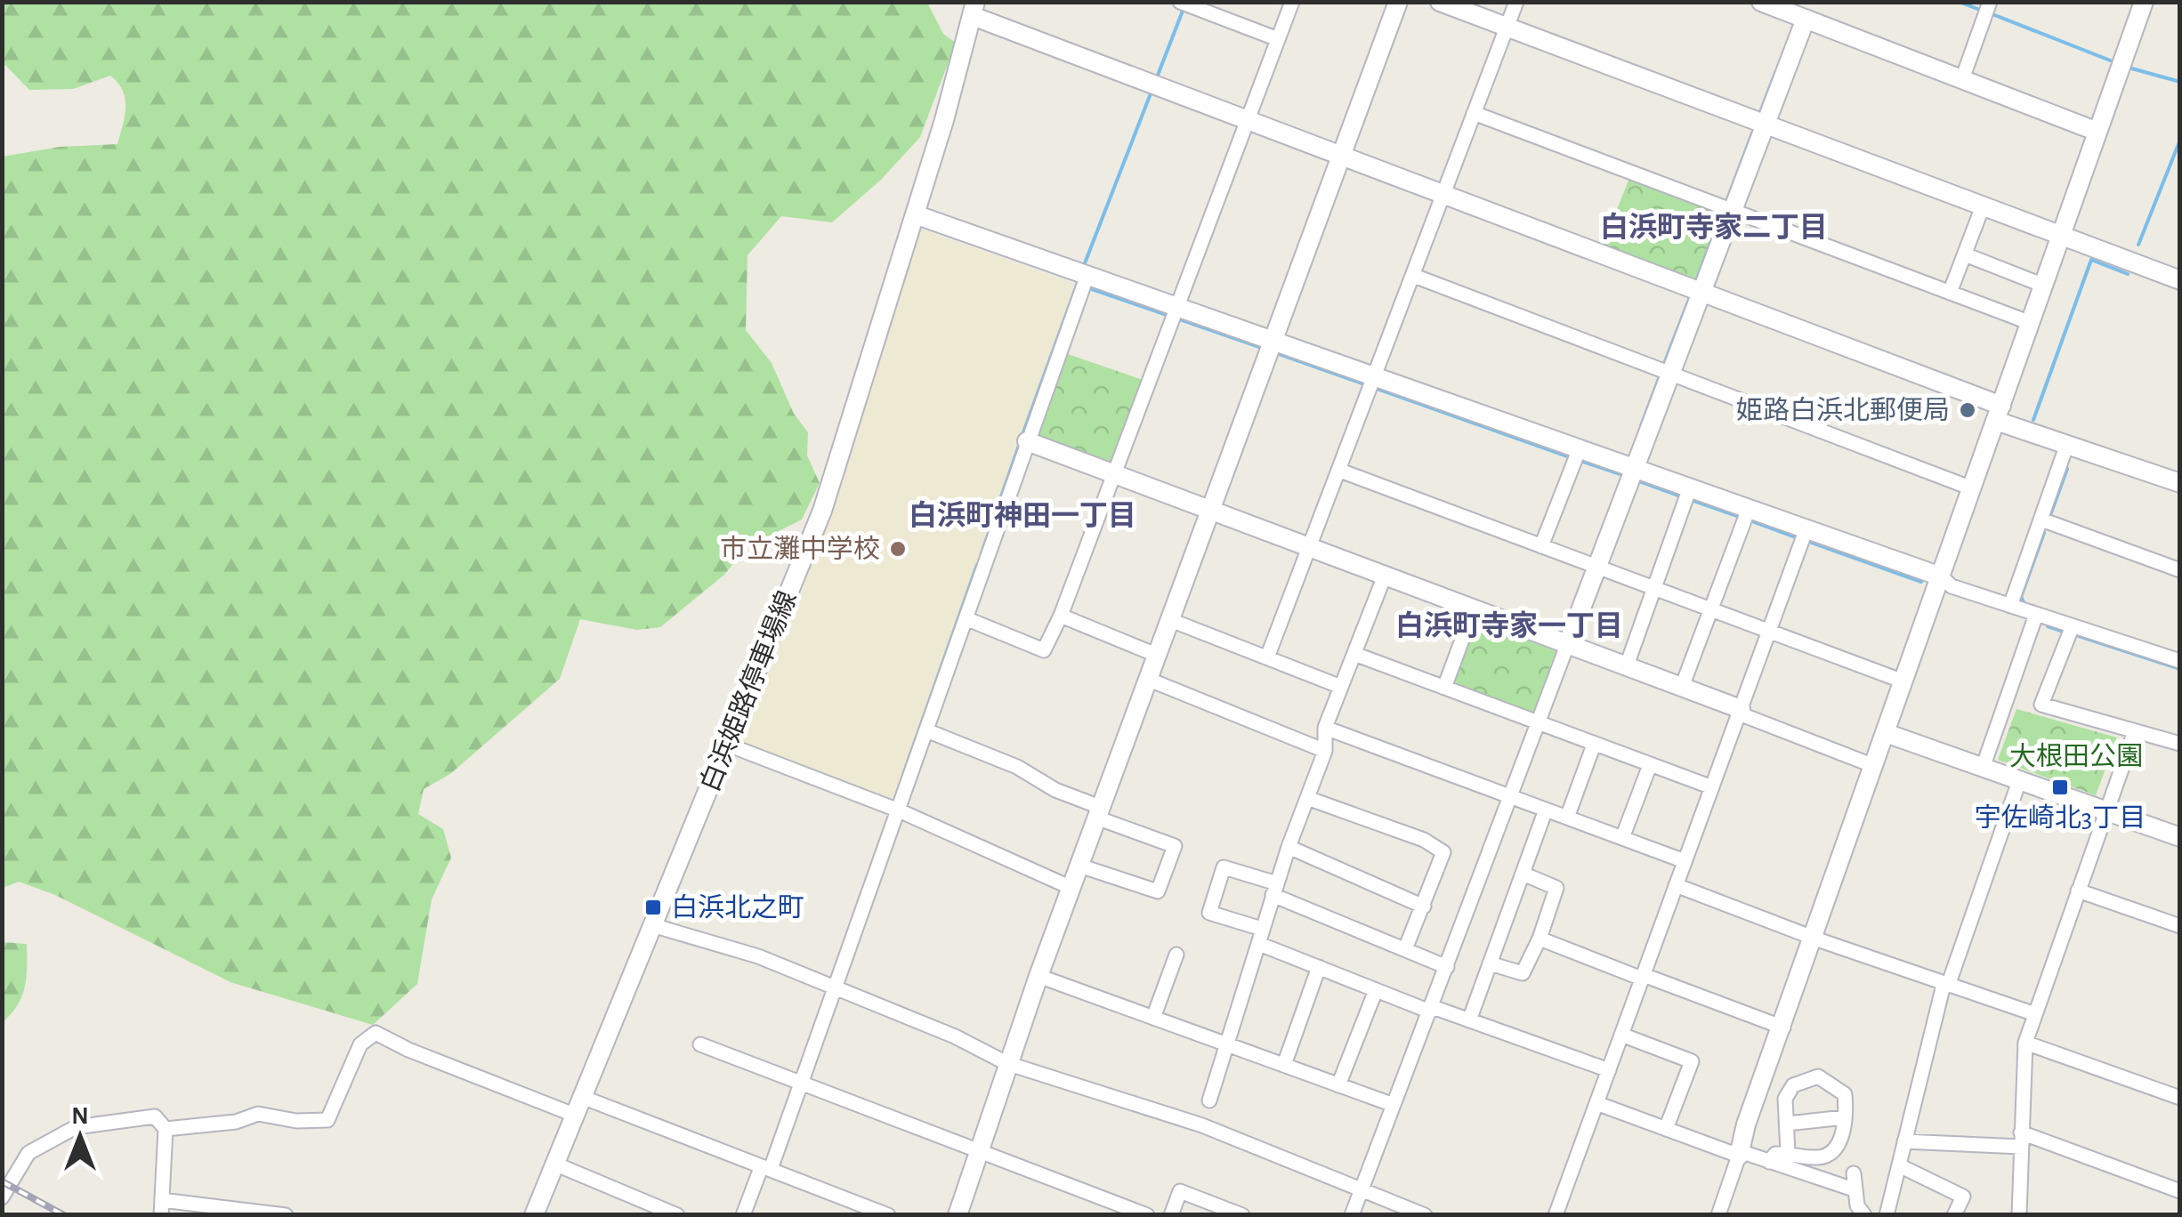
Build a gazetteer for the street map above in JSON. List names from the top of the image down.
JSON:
{
  "streets": {
    "street": ["白浜姫路停車場線"]
  },
  "districts": ["白浜町寺家二丁目", "白浜町神田一丁目", "白浜町寺家一丁目"],
  "parks": ["大根田公園"],
  "places": {
    "other": ["姫路白浜北郵便局", "市立灘中学校"],
    "transit": ["宇佐崎北3丁目", "白浜北之町"]
  },
  "north": "top"
}
